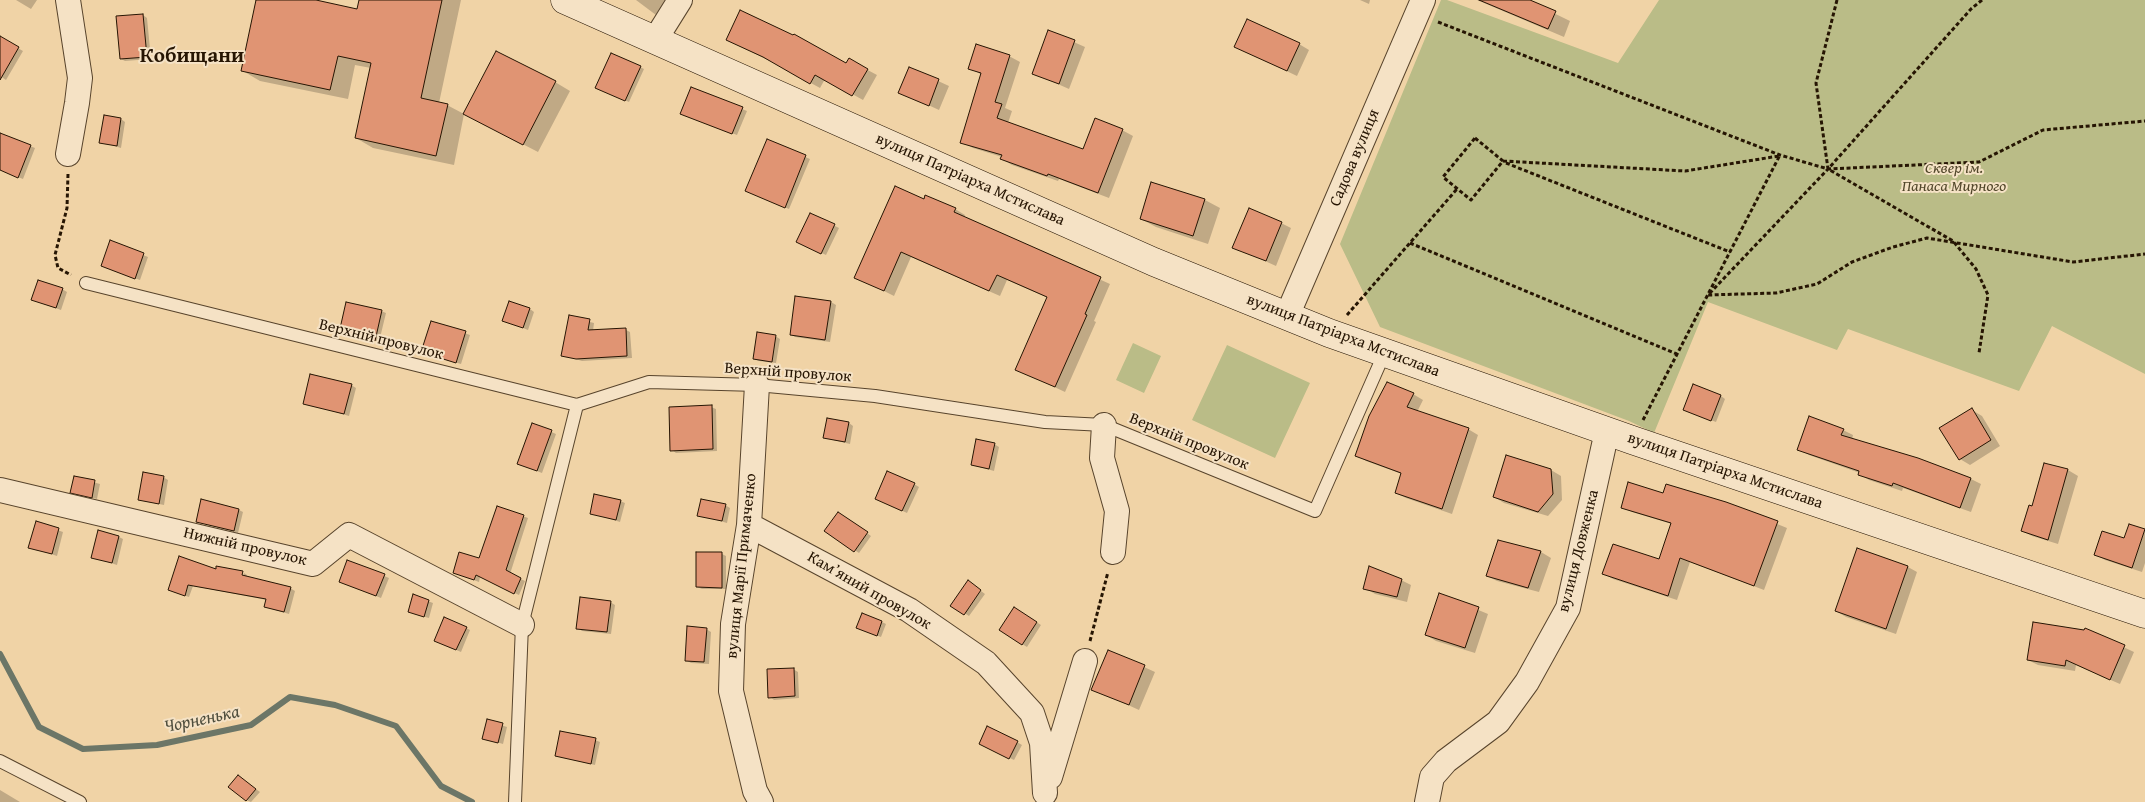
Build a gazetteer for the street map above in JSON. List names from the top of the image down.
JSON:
{
  "streets": {
    "main road": ["вулиця Патріарха Мстислава"],
    "street": [
      "Садова вулиця",
      "Нижній провулок",
      "вулиця Довженка",
      "вулиця Марії Примаченко",
      "Камʼяний провулок"
    ],
    "lane": ["Верхній провулок"]
  },
  "crossings": [
    ["Садова вулиця", "вулиця Патріарха Мстислава"],
    ["вулиця Патріарха Мстислава", "Верхній провулок"],
    ["вулиця Патріарха Мстислава", "вулиця Довженка"],
    ["Верхній провулок", "вулиця Марії Примаченко"],
    ["вулиця Марії Примаченко", "Камʼяний провулок"]
  ],
  "districts": ["Кобищани"],
  "water": ["Чорненька"],
  "parks": ["Сквер ім. Панаса Мирного"]
}
